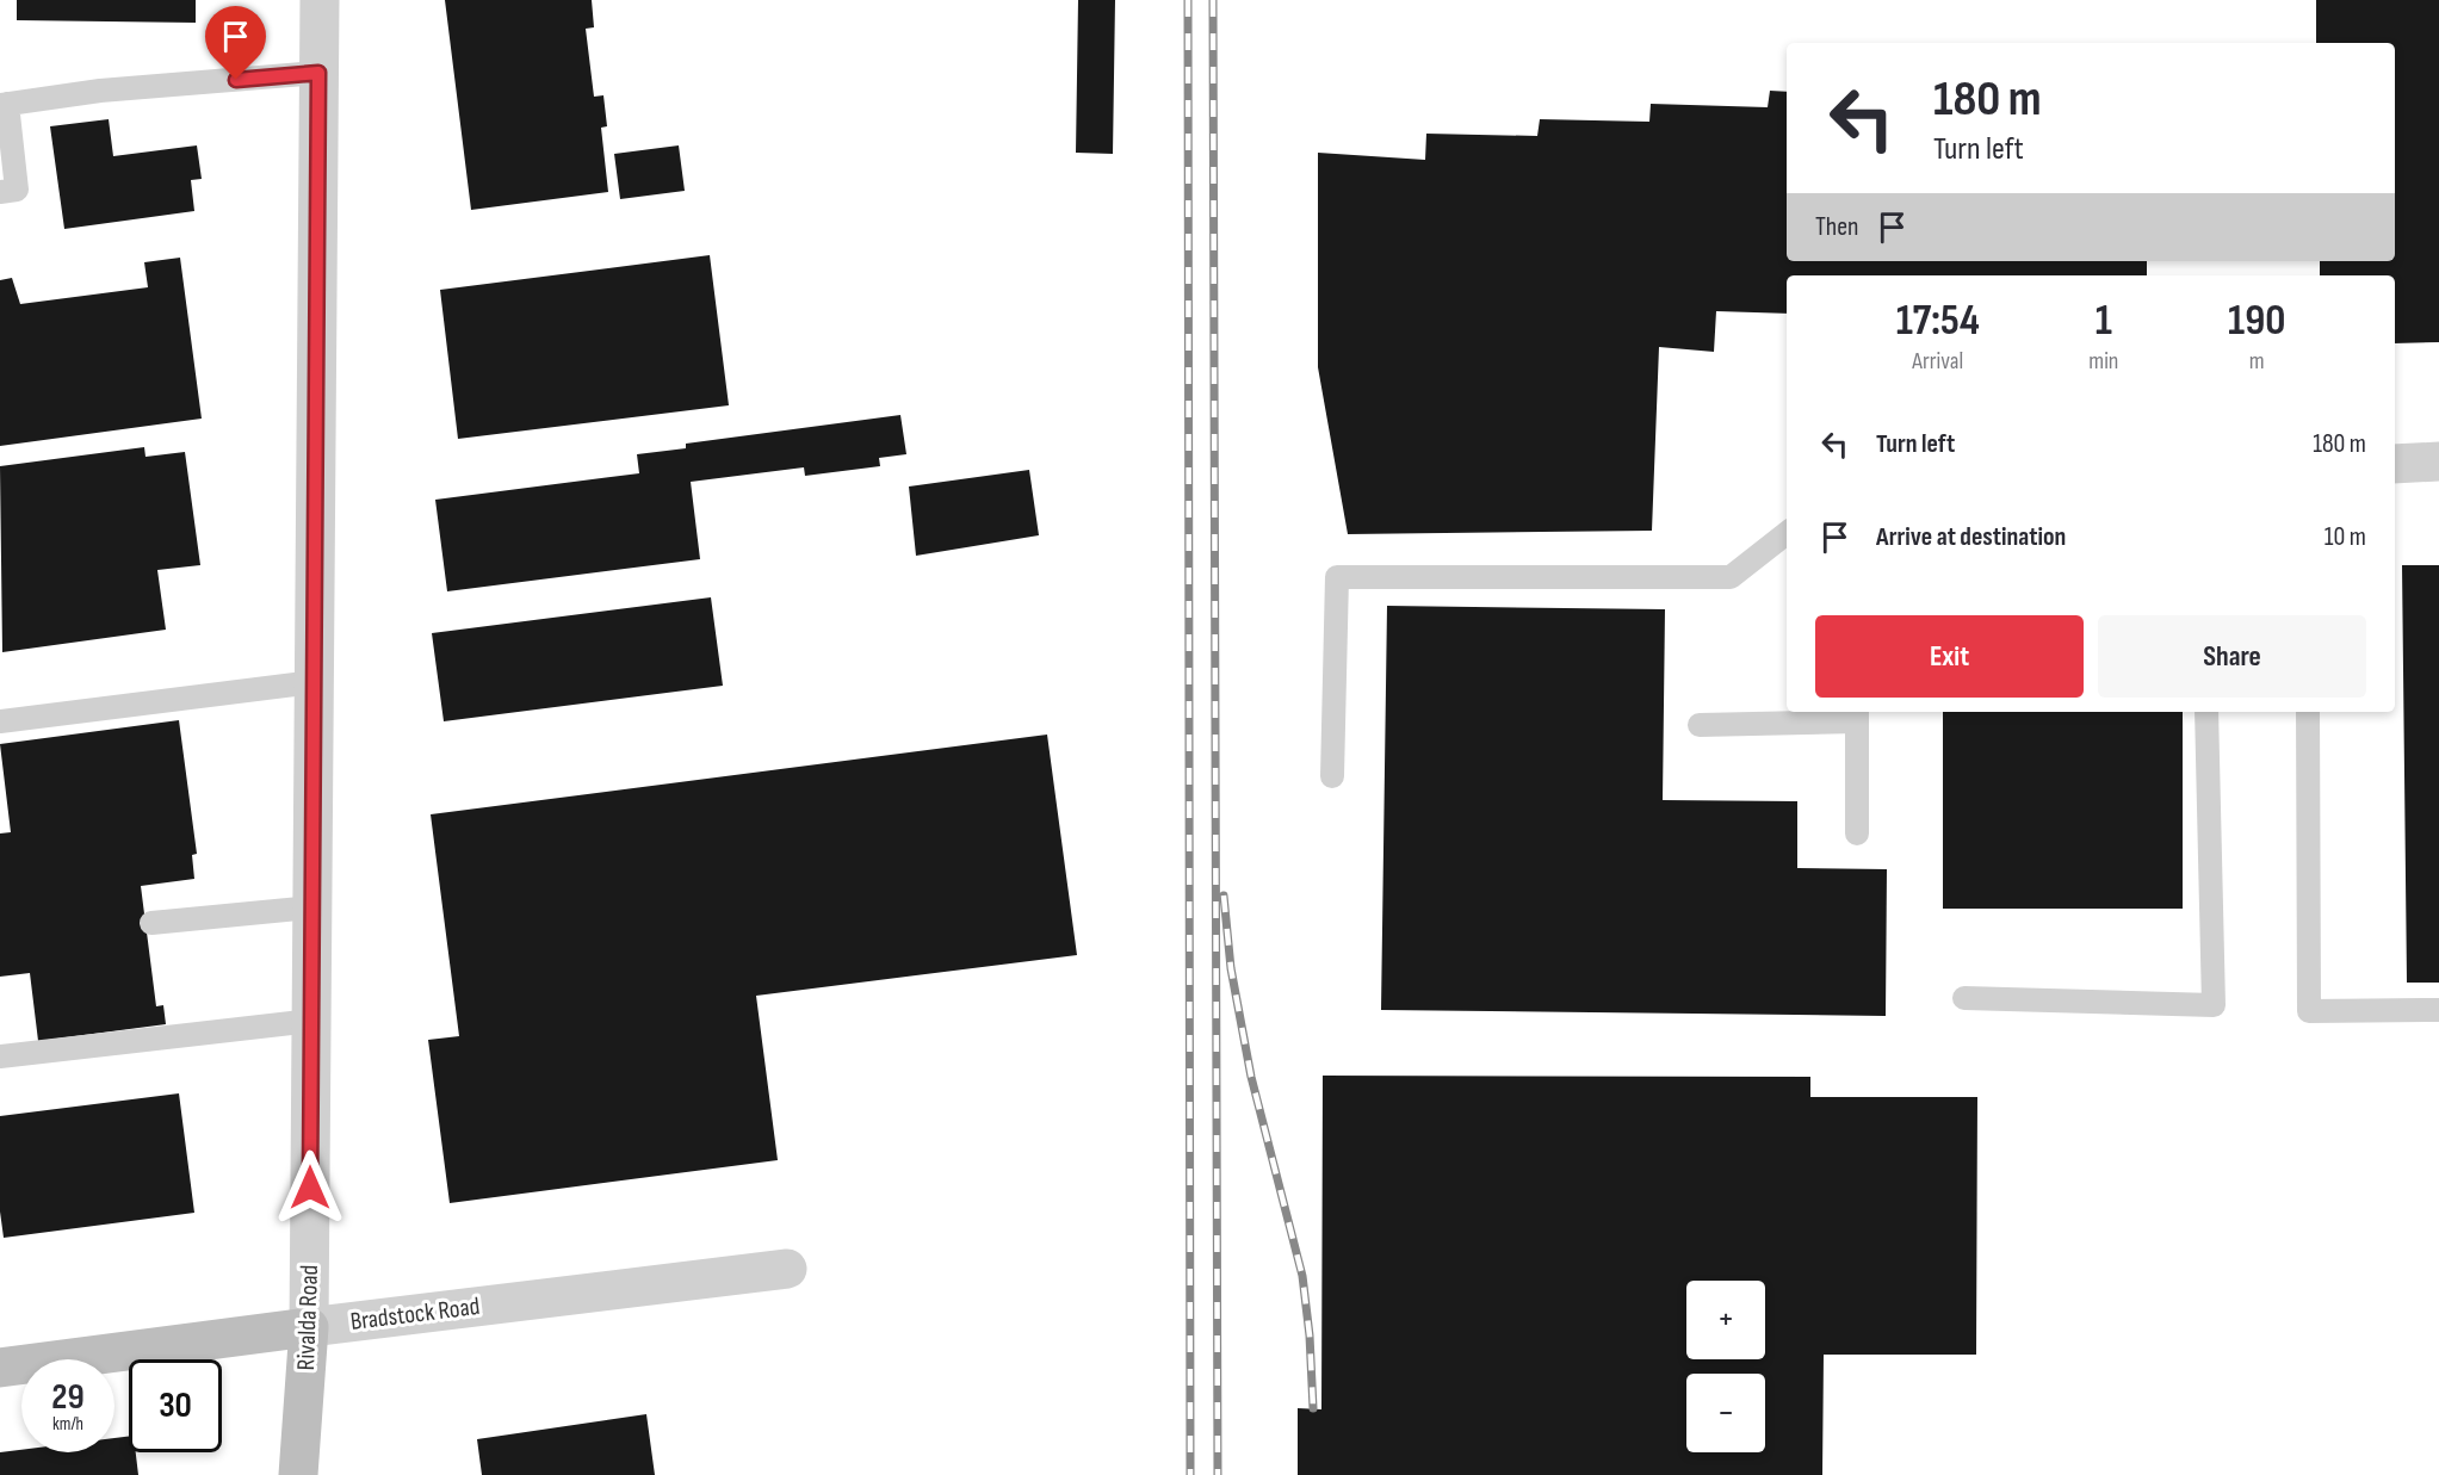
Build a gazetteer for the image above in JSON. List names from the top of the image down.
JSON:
{
  "streets": {
    "street": ["Bradstock Road", "Rivalda Road"]
  },
  "crossings": [
    ["Bradstock Road", "Rivalda Road"]
  ],
  "page": {
    "turn": ["180 m", "Turn left"],
    "then": "Then",
    "eta": [
      "17:54",
      "Arrival",
      "1",
      "min",
      "190",
      "m"
    ],
    "list": [
      {
        "name": "Turn left",
        "value": "180 m"
      },
      {
        "name": "Arrive at destination",
        "value": "10 m"
      }
    ],
    "buttons": ["Exit", "Share"],
    "map_buttons": ["+", "−"],
    "speed": "29 km/h",
    "limit": "30"
  }
}
